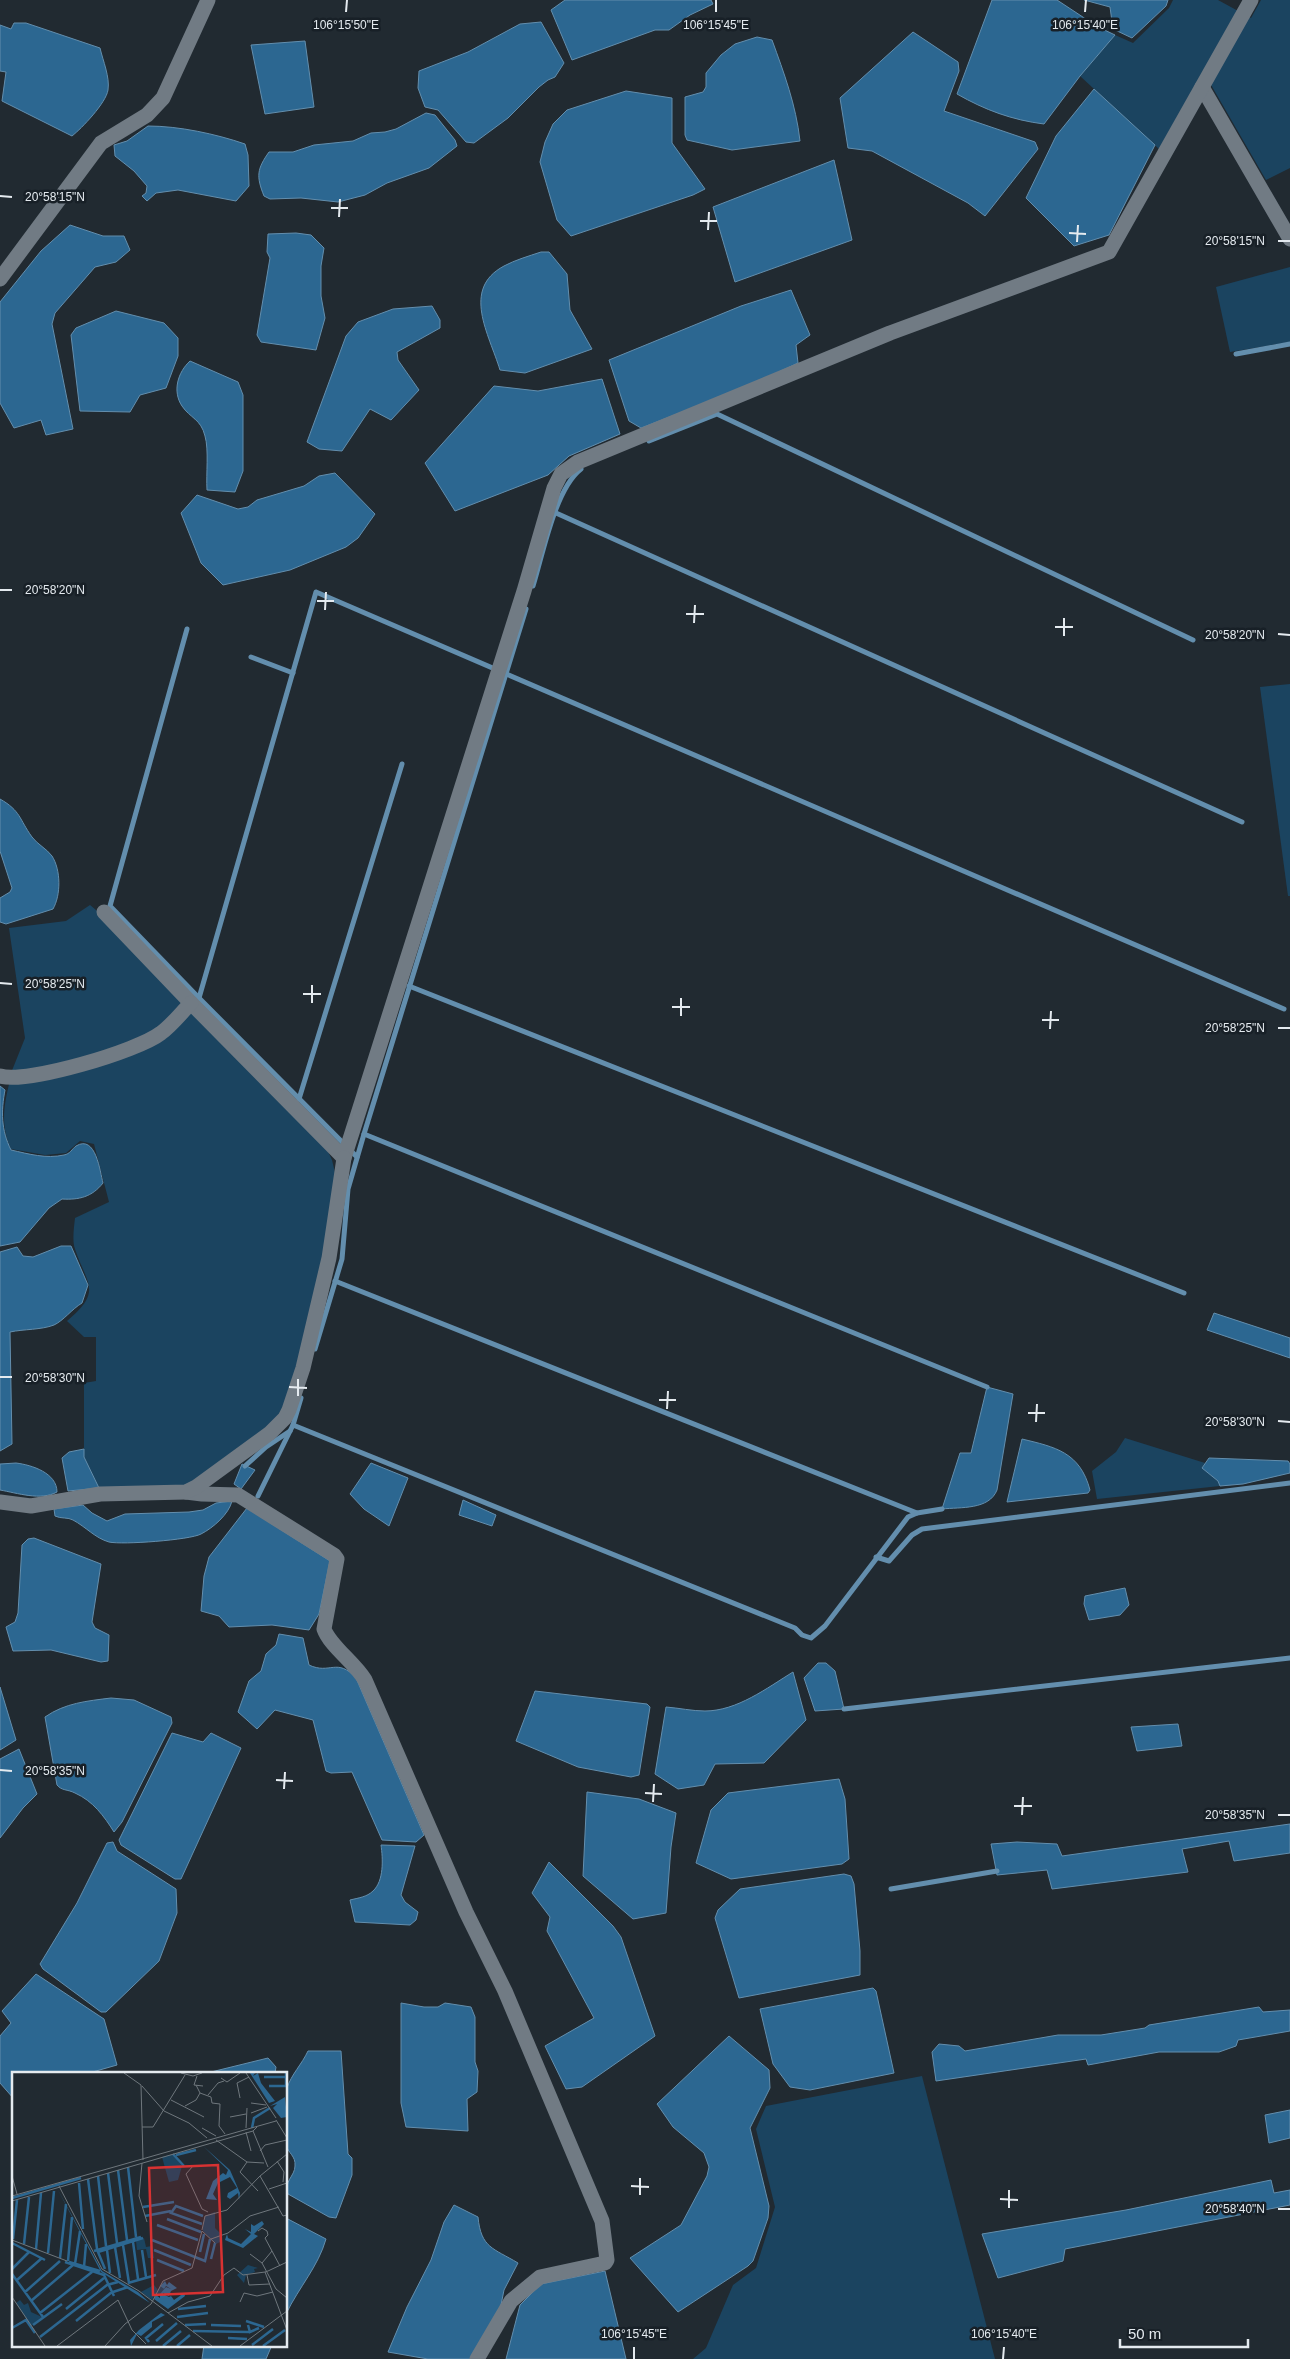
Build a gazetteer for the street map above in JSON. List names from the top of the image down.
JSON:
{
  "scale_bar": "50 m",
  "coordinates": [
    "106°15'50\"E",
    "106°15'45\"E",
    "106°15'40\"E",
    "20°58'15\"N",
    "20°58'20\"N",
    "20°58'25\"N",
    "20°58'30\"N",
    "20°58'35\"N",
    "20°58'40\"N"
  ]
}
